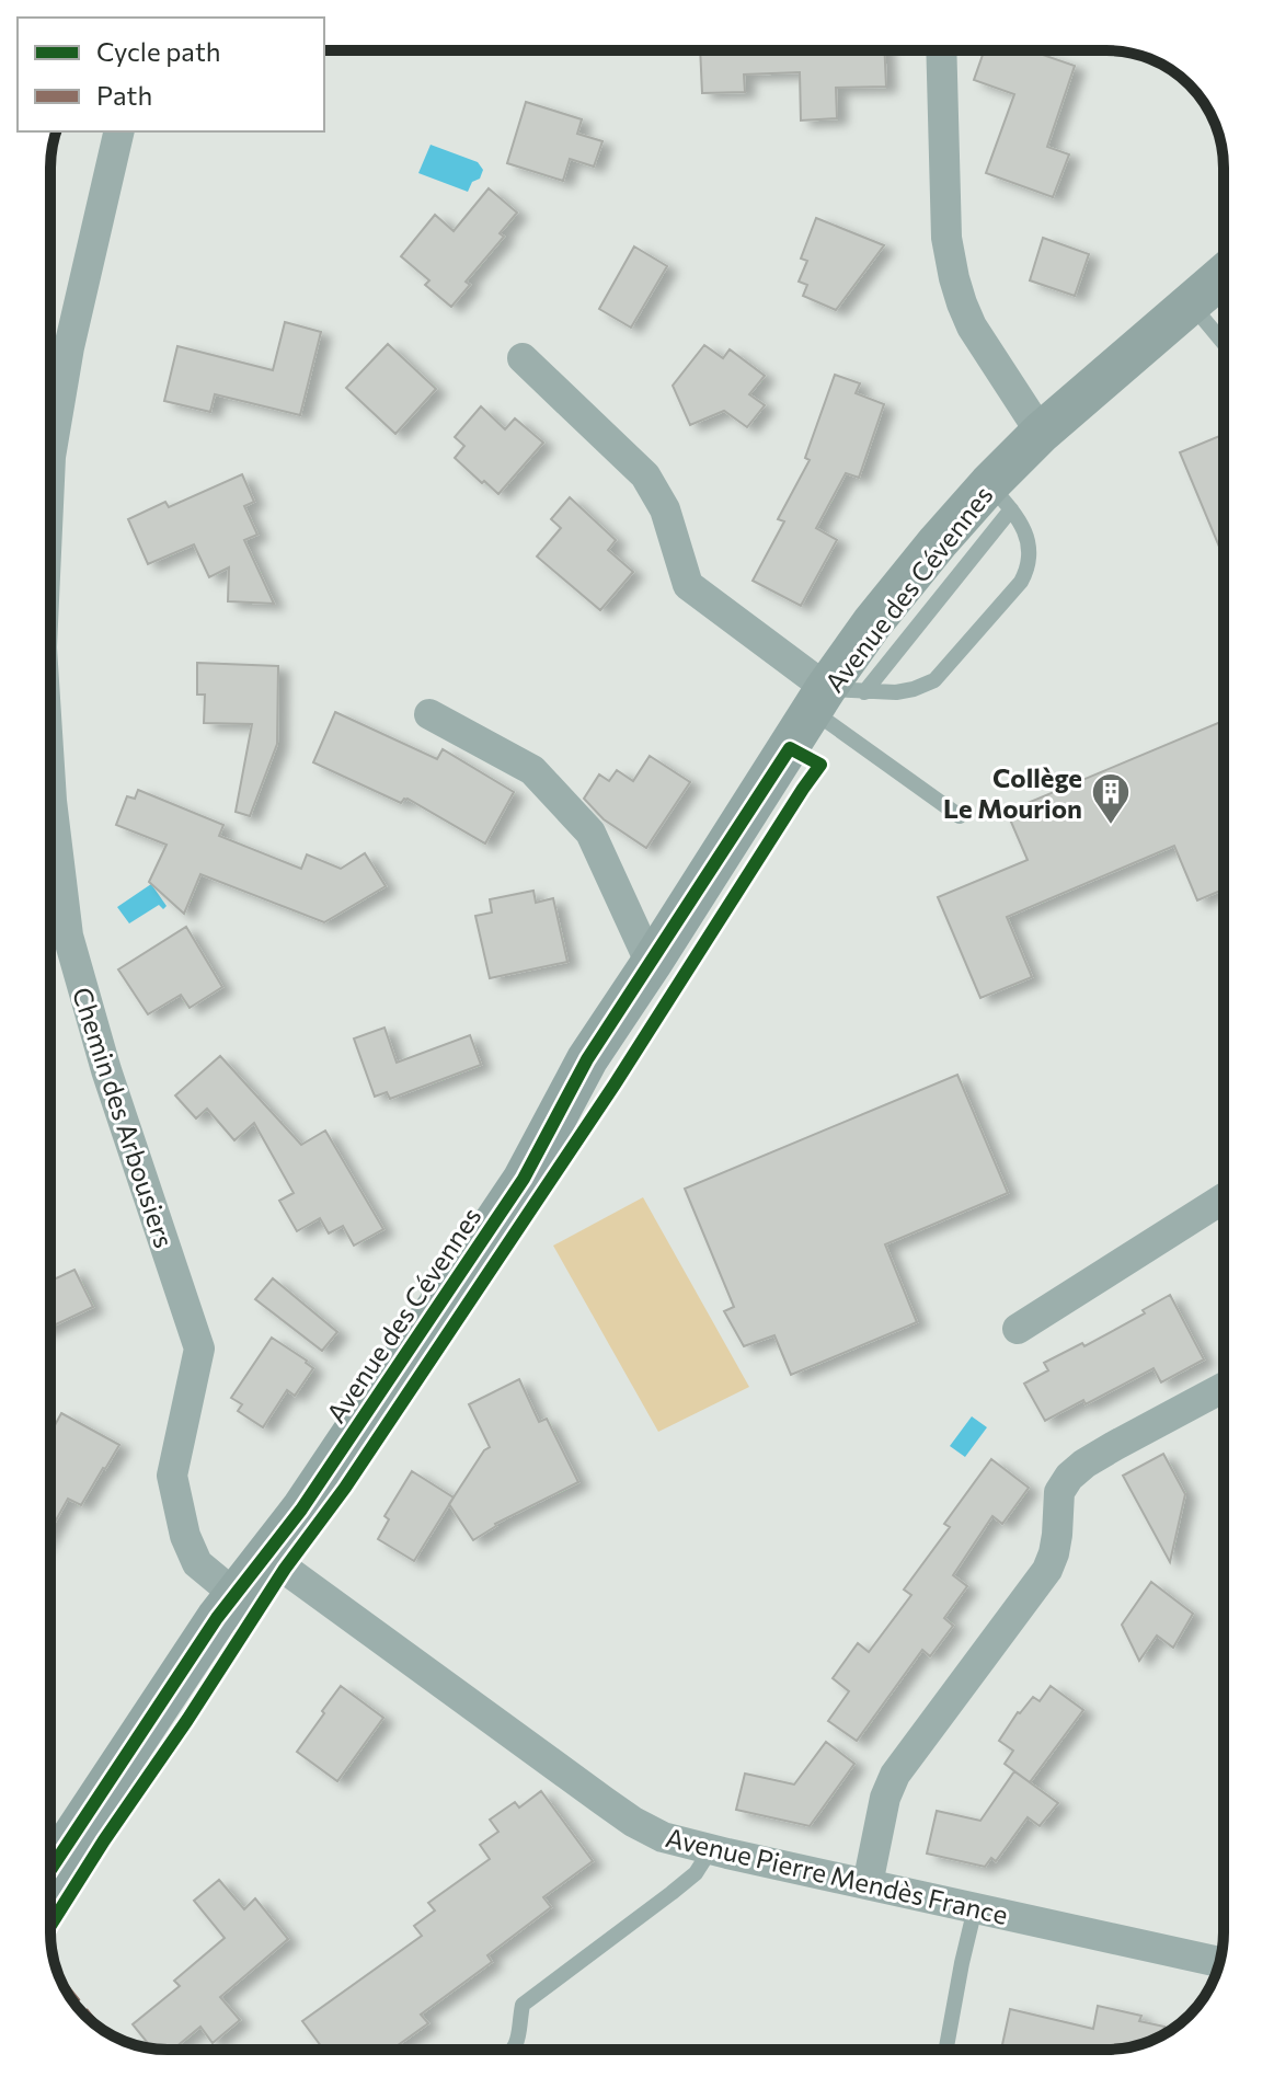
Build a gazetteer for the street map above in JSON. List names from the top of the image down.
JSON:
{
  "streets": {
    "street": ["Avenue des Cévennes", "Chemin des Arbousiers", "Avenue Pierre Mendès France"]
  },
  "crossings": [
    ["Avenue des Cévennes", "Chemin des Arbousiers"],
    ["Avenue des Cévennes", "Avenue Pierre Mendès France"]
  ],
  "places": {
    "building": ["Collège Le Mourion"]
  },
  "legend": ["Cycle path", "Path"]
}
